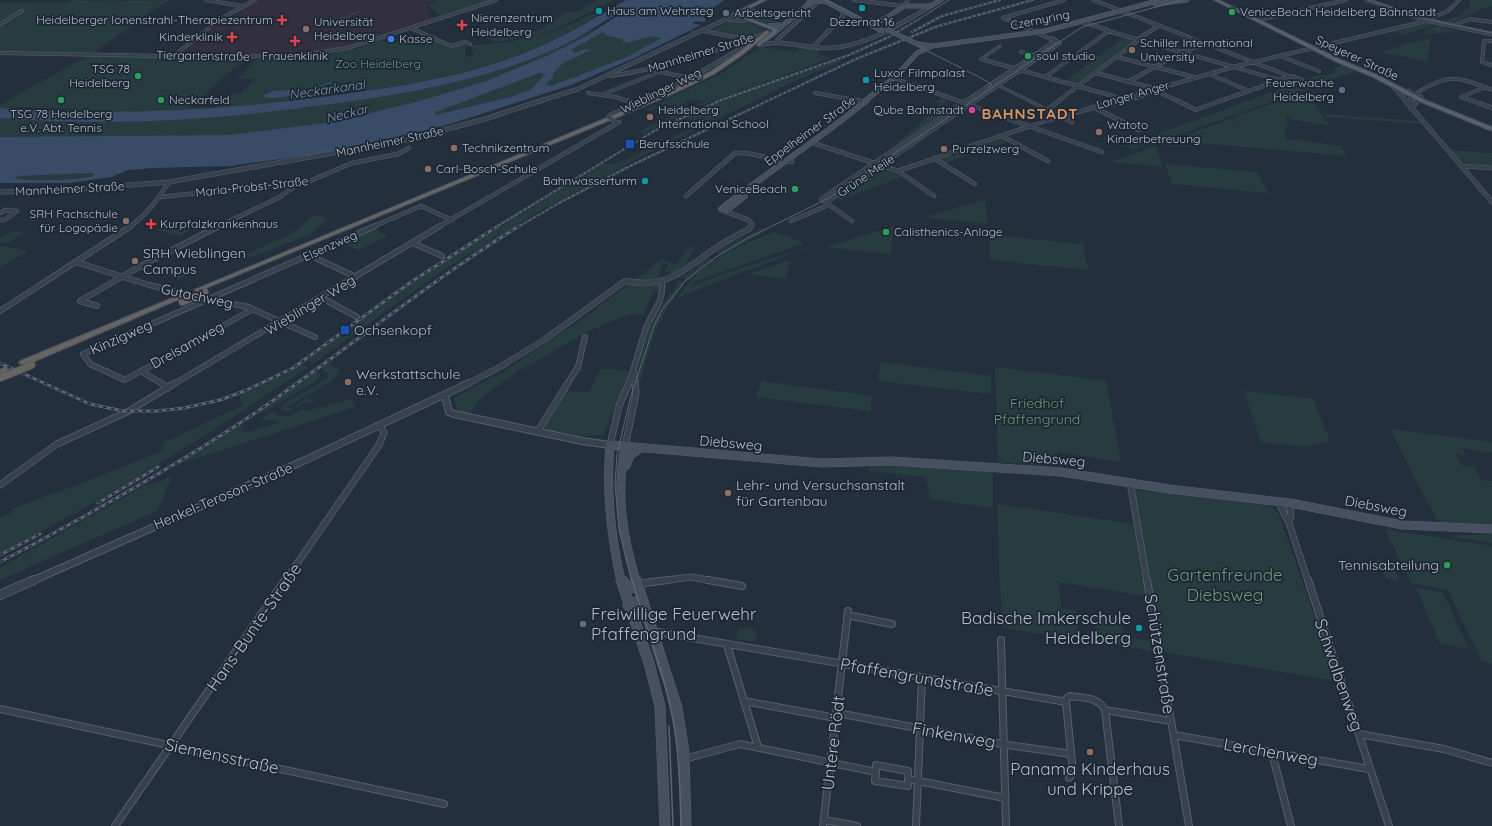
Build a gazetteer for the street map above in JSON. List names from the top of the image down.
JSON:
{
  "streets": {
    "main road": [
      "Czernyring",
      "Speyerer Straße",
      "Eppelheimer Straße",
      "Diebsweg"
    ],
    "street": [
      "Mannheimer Straße",
      "Tiergartenstraße",
      "Wieblinger Weg",
      "Langer Anger",
      "Grüne Meile",
      "Maria-Probst-Straße",
      "Elsenzweg",
      "Gutachweg",
      "Kinzigweg",
      "Dreisamweg",
      "Henkel-Teroson-Straße",
      "Hans-Bunte-Straße",
      "Schützenstraße",
      "Schwalbenweg",
      "Pfaffengrundstraße",
      "Finkenweg",
      "Untere Rödt",
      "Lerchenweg",
      "Siemensstraße"
    ]
  },
  "crossings": [
    ["Czernyring", "Eppelheimer Straße"],
    ["Czernyring", "Grüne Meile"],
    ["Mannheimer Straße", "Wieblinger Weg"],
    ["Speyerer Straße", "Langer Anger"],
    ["Wieblinger Weg", "Elsenzweg"],
    ["Wieblinger Weg", "Gutachweg"],
    ["Elsenzweg", "Gutachweg"],
    ["Elsenzweg", "Kinzigweg"],
    ["Gutachweg", "Kinzigweg"],
    ["Gutachweg", "Dreisamweg"],
    ["Kinzigweg", "Dreisamweg"],
    ["Diebsweg", "Schützenstraße"],
    ["Diebsweg", "Schwalbenweg"],
    ["Henkel-Teroson-Straße", "Hans-Bunte-Straße"],
    ["Hans-Bunte-Straße", "Siemensstraße"],
    ["Schützenstraße", "Pfaffengrundstraße"],
    ["Schützenstraße", "Lerchenweg"],
    ["Schwalbenweg", "Lerchenweg"],
    ["Pfaffengrundstraße", "Untere Rödt"],
    ["Finkenweg", "Untere Rödt"]
  ],
  "districts": ["BAHNSTADT"],
  "water": ["Neckarkanal", "Neckar"],
  "parks": ["Zoo Heidelberg", "Friedhof Pfaffengrund", "Gartenfreunde Diebsweg"],
  "places": {
    "other": [
      "Dezernat 16",
      "Haus am Wehrsteg",
      "VeniceBeach Heidelberg Bahnstadt",
      "Arbeitsgericht",
      "Universität Heidelberg",
      "Kasse",
      "Schiller International University",
      "soul studio",
      "TSG 78 Heidelberg",
      "Luxor Filmpalast Heidelberg",
      "Feuerwache Heidelberg",
      "TSG 78 Heidelberg e.V. Abt. Tennis",
      "Neckarfeld",
      "Qube Bahnstadt",
      "Heidelberg International School",
      "Watoto Kinderbetreuung",
      "Technikzentrum",
      "Purzelzwerg",
      "Carl-Bosch-Schule",
      "Bahnwasserturm",
      "VeniceBeach",
      "SRH Fachschule für Logopädie",
      "Calisthenics-Anlage",
      "SRH Wieblingen Campus",
      "Werkstattschule e.V.",
      "Lehr- und Versuchsanstalt für Gartenbau",
      "Tennisabteilung",
      "Freiwillige Feuerwehr Pfaffengrund",
      "Badische Imkerschule Heidelberg",
      "Panama Kinderhaus und Krippe"
    ],
    "health": [
      "Heidelberger Ionenstrahl-Therapiezentrum",
      "Nierenzentrum Heidelberg",
      "Kinderklinik",
      "Frauenklinik",
      "Kurpfalzkrankenhaus"
    ],
    "transit": ["Berufsschule", "Ochsenkopf"]
  }
}
